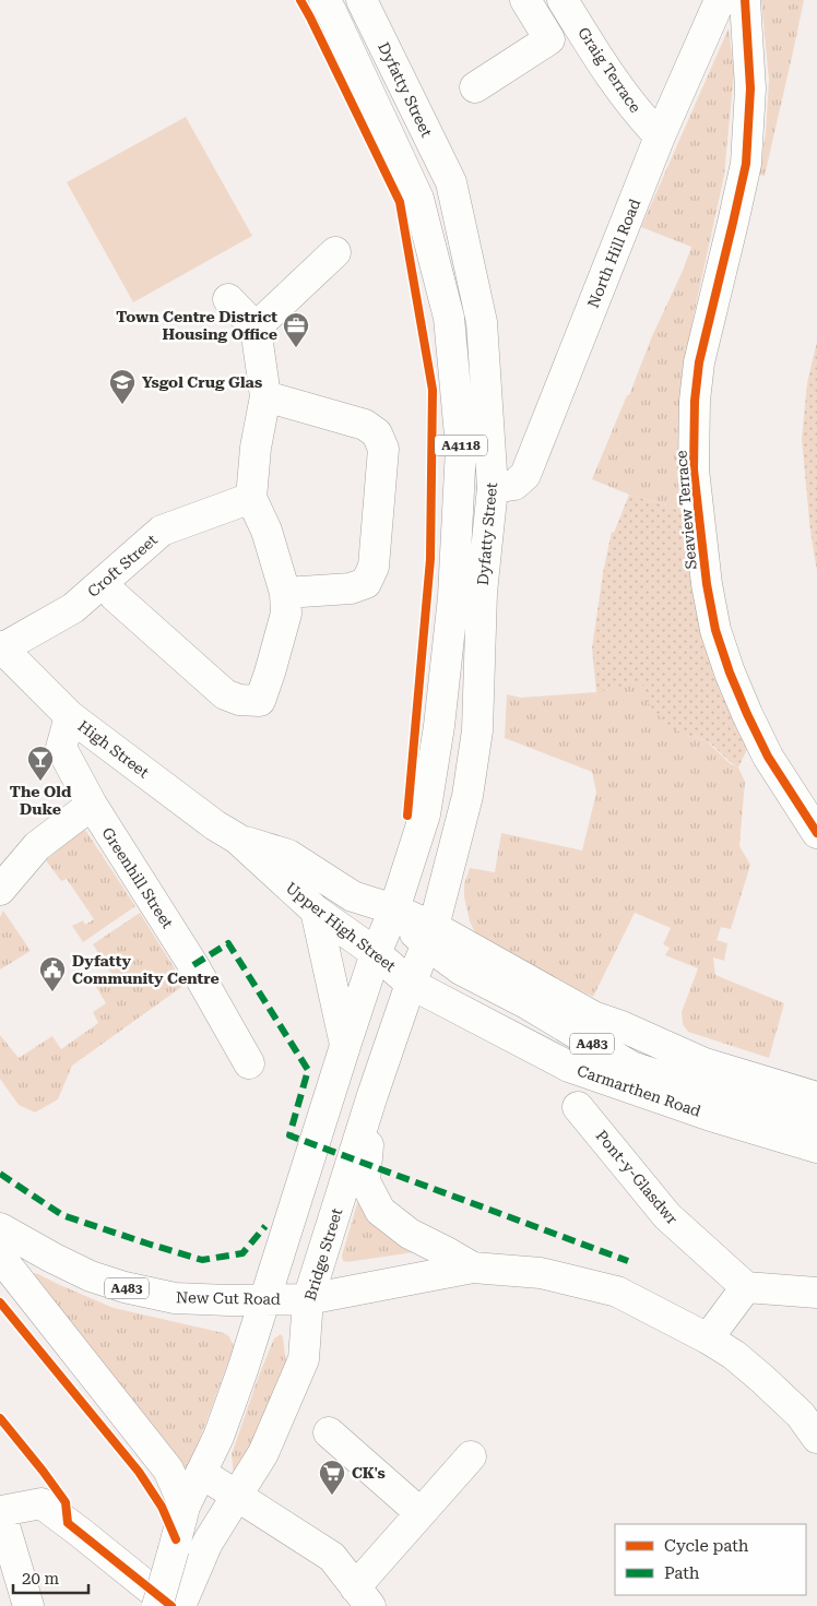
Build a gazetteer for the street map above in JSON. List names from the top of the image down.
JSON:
{
  "streets": {
    "main road": [
      "Graig Terrace",
      "Dyfatty Street",
      "North Hill Road",
      "A4118",
      "Seaview Terrace",
      "Croft Street",
      "High Street",
      "Greenhill Street",
      "Upper High Street",
      "A483",
      "Carmarthen Road",
      "Pont-y-Glasdwr",
      "Bridge Street",
      "New Cut Road"
    ]
  },
  "crossings": [
    ["Graig Terrace", "North Hill Road"],
    ["Dyfatty Street", "North Hill Road"],
    ["Dyfatty Street", "Upper High Street"],
    ["Dyfatty Street", "A483"],
    ["Dyfatty Street", "Carmarthen Road"],
    ["Dyfatty Street", "Bridge Street"],
    ["Croft Street", "High Street"],
    ["High Street", "Greenhill Street"],
    ["High Street", "Upper High Street"],
    ["Upper High Street", "A483"],
    ["Upper High Street", "Carmarthen Road"],
    ["Upper High Street", "Bridge Street"],
    ["A483", "Carmarthen Road"],
    ["A483", "Bridge Street"],
    ["Carmarthen Road", "Bridge Street"],
    ["Bridge Street", "New Cut Road"]
  ],
  "places": {
    "office": ["Town Centre District Housing Office"],
    "school or university": ["Ysgol Crug Glas"],
    "bar": ["The Old Duke"],
    "public building": ["Dyfatty Community Centre"],
    "supermarket": ["CK's"]
  },
  "legend": ["Cycle path", "Path"],
  "scale_bar": "20 m"
}
